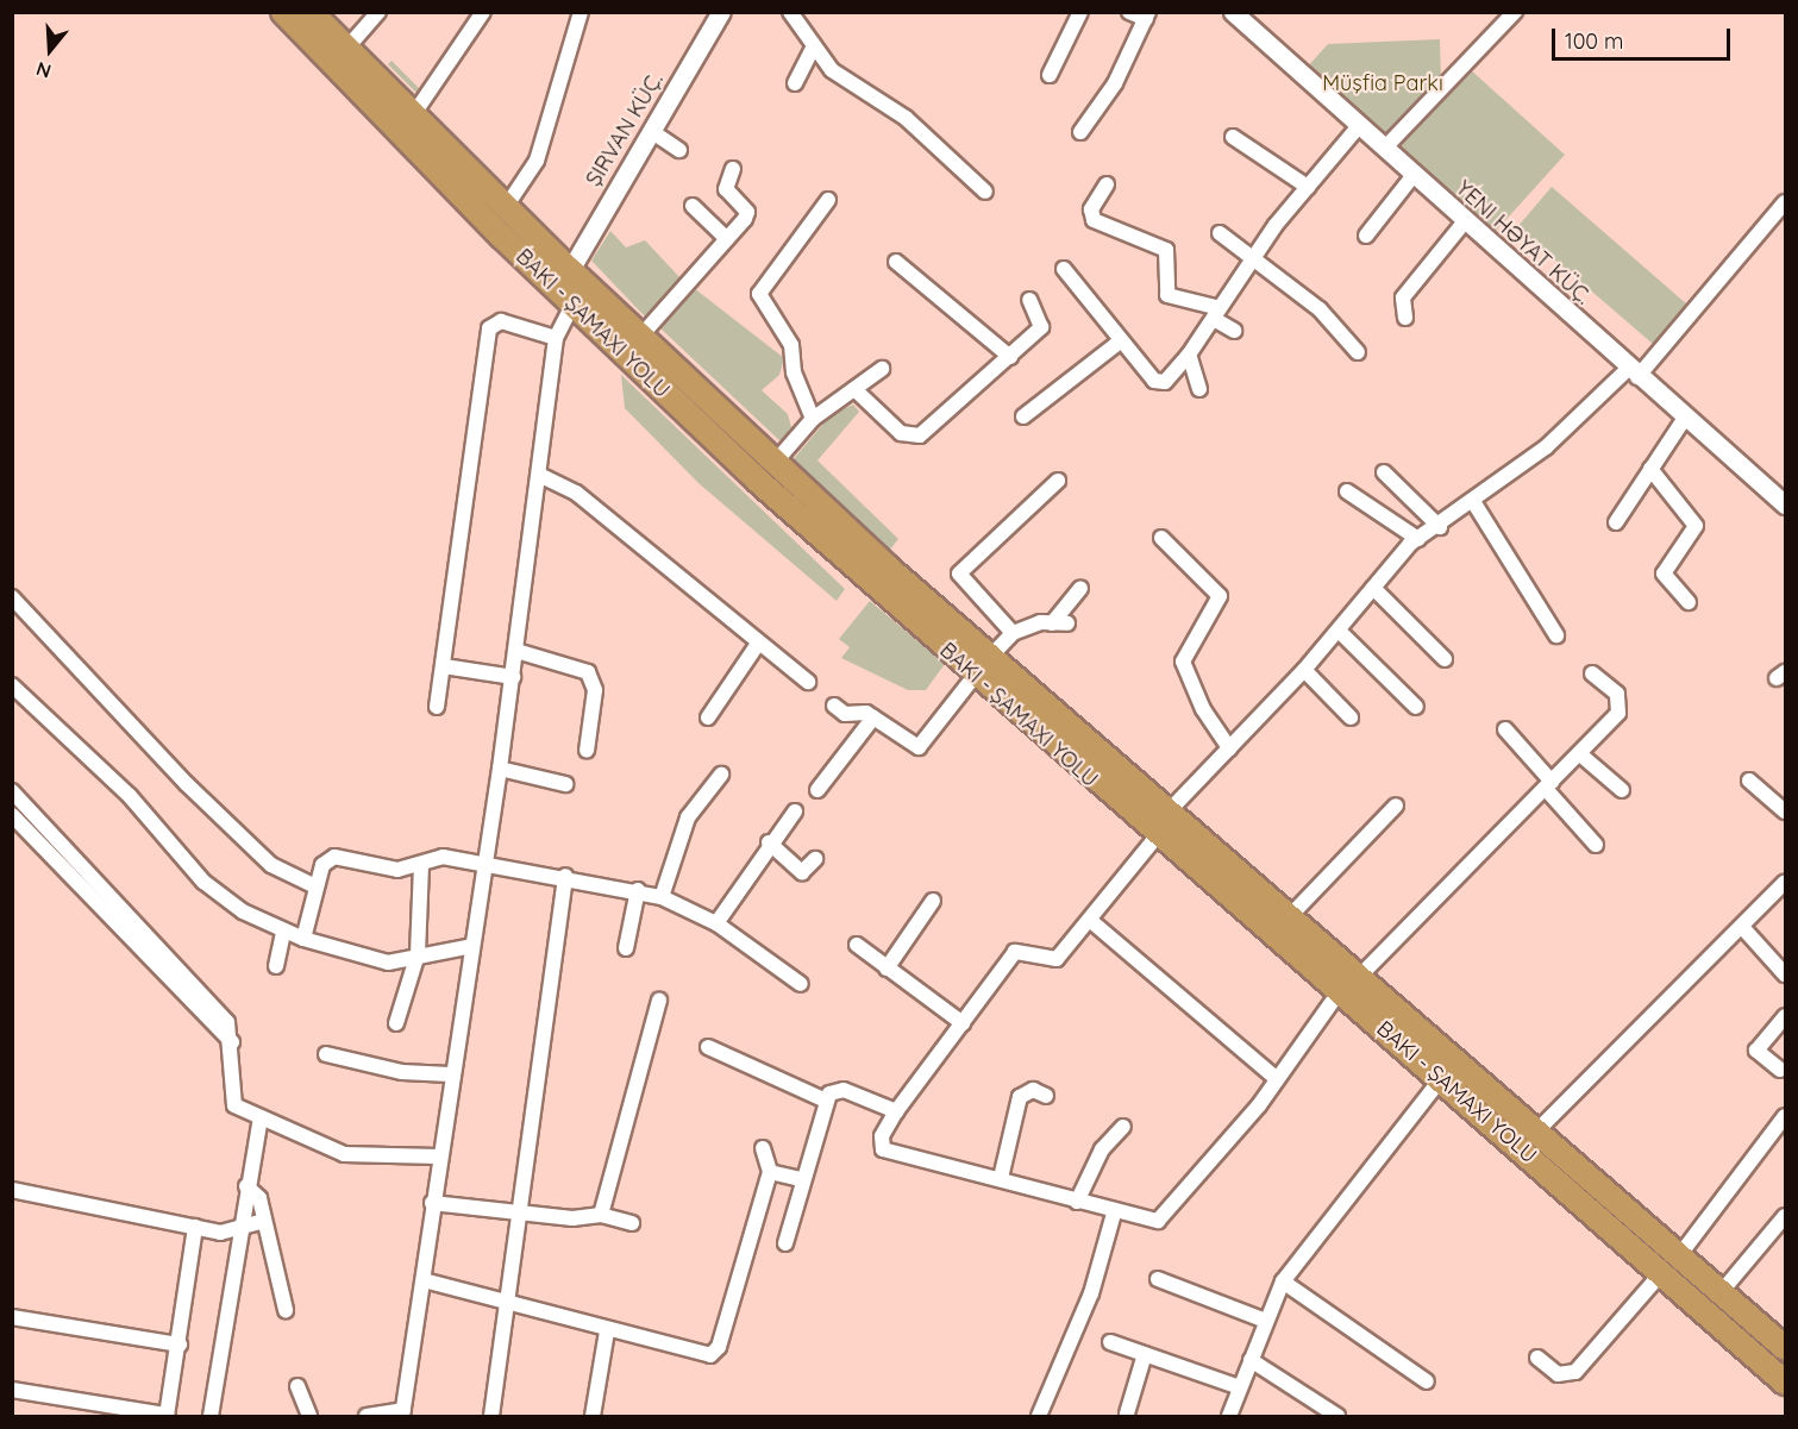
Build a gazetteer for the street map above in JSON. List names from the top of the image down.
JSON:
{
  "streets": {
    "street": ["ŞIRVAN KÜÇ.", "YENI HƏYAT KÜÇ."]
  },
  "parks": ["Müşfia Parkı"],
  "scale_bar": "100 m",
  "north": "bottom"
}
